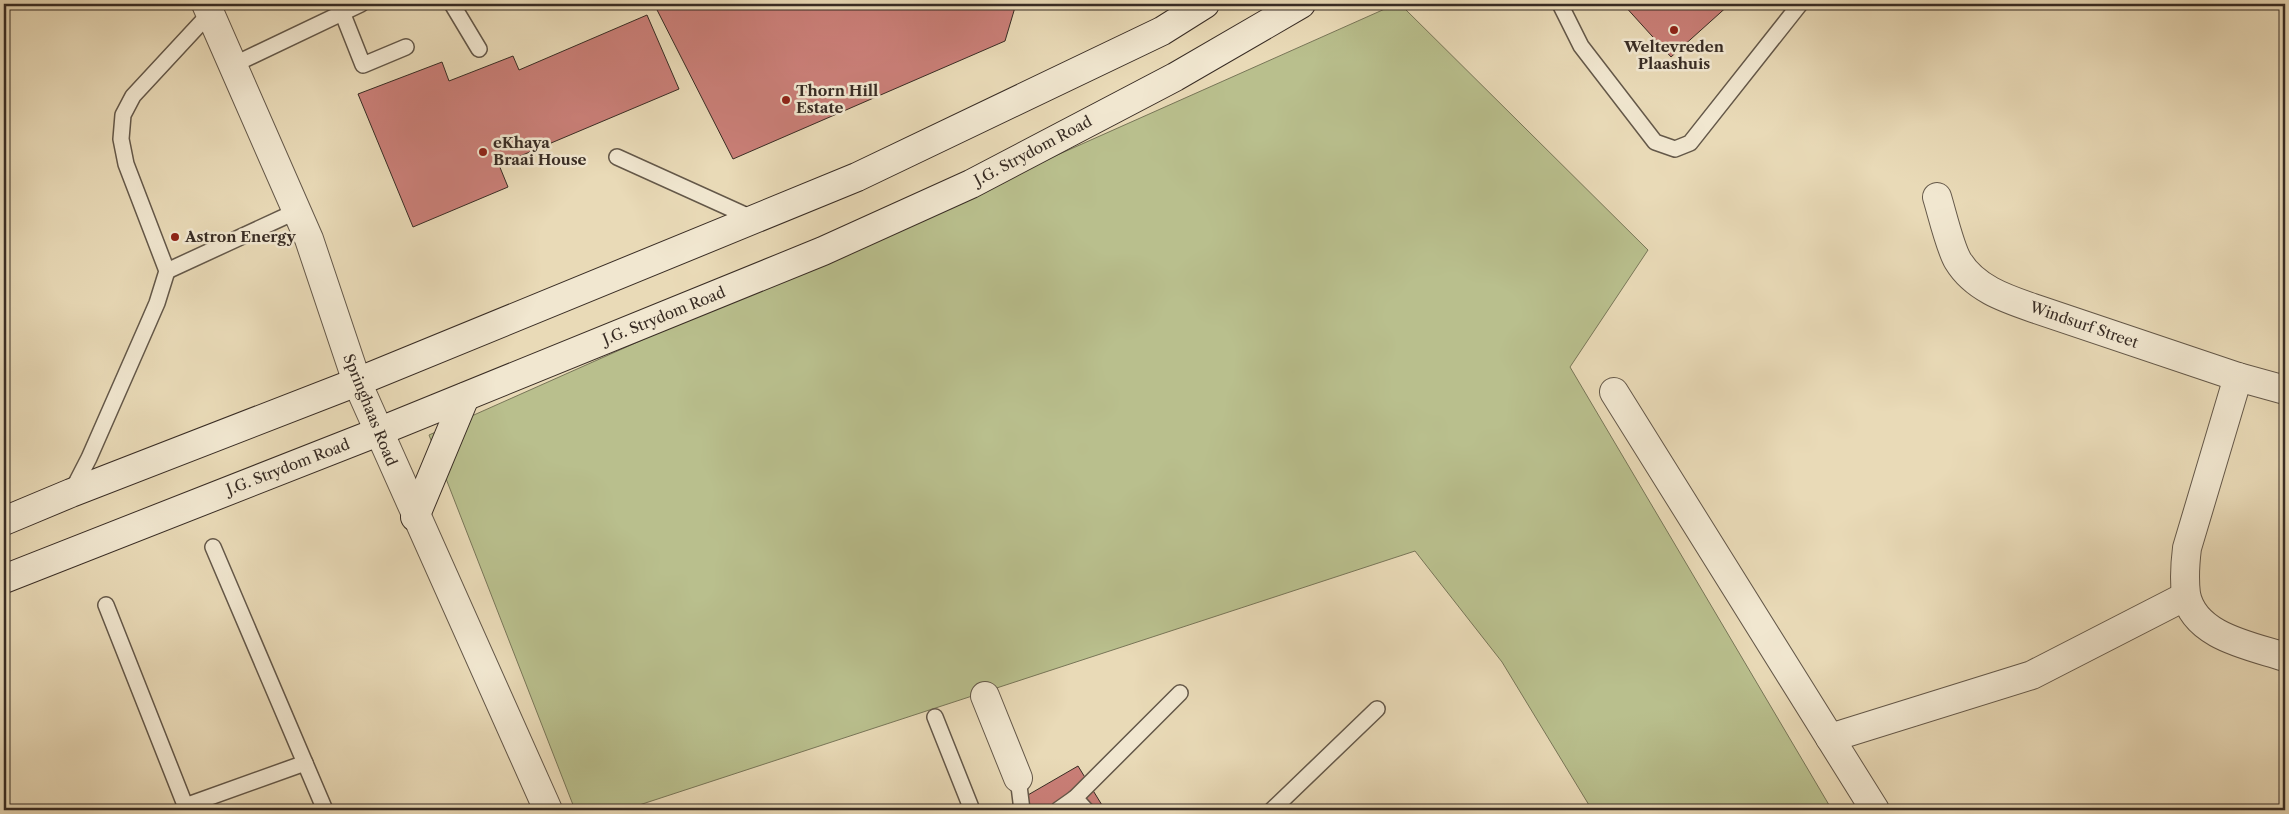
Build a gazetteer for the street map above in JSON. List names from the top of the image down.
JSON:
{
  "streets": {
    "street": ["J.G. Strydom Road", "Windsurf Street", "Springhaas Road"]
  },
  "crossings": [
    ["J.G. Strydom Road", "Springhaas Road"]
  ],
  "places": [
    "Weltevreden Plaashuis",
    "Thorn Hill Estate",
    "eKhaya Braai House",
    "Astron Energy"
  ]
}
